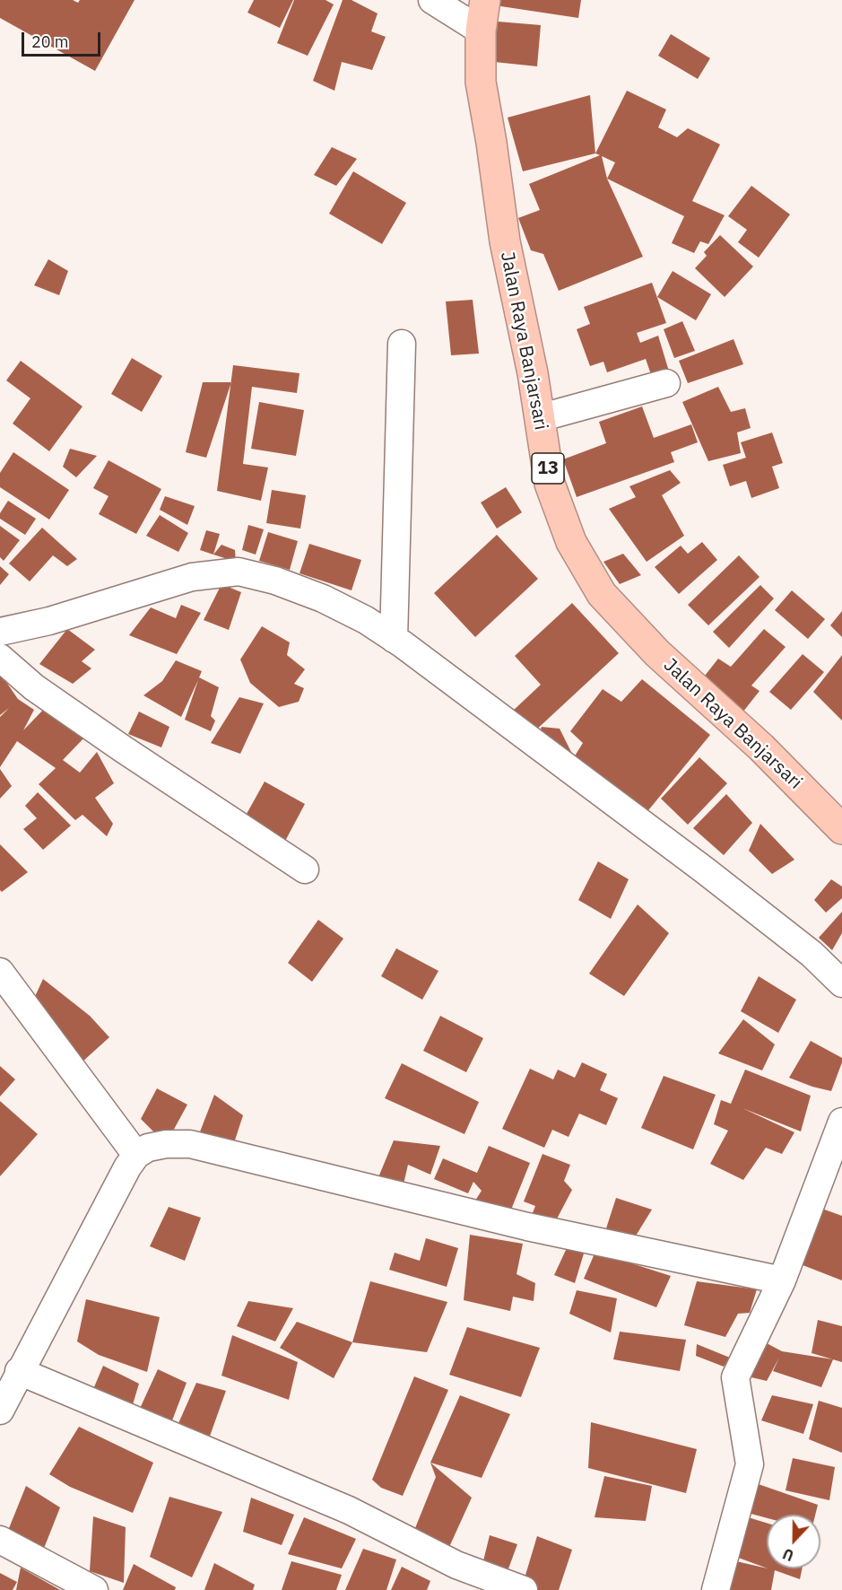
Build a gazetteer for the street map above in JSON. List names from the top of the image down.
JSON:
{
  "streets": {
    "highway": ["Jalan Raya Banjarsari", "13"]
  },
  "scale_bar": "20 m",
  "north": "bottom"
}
